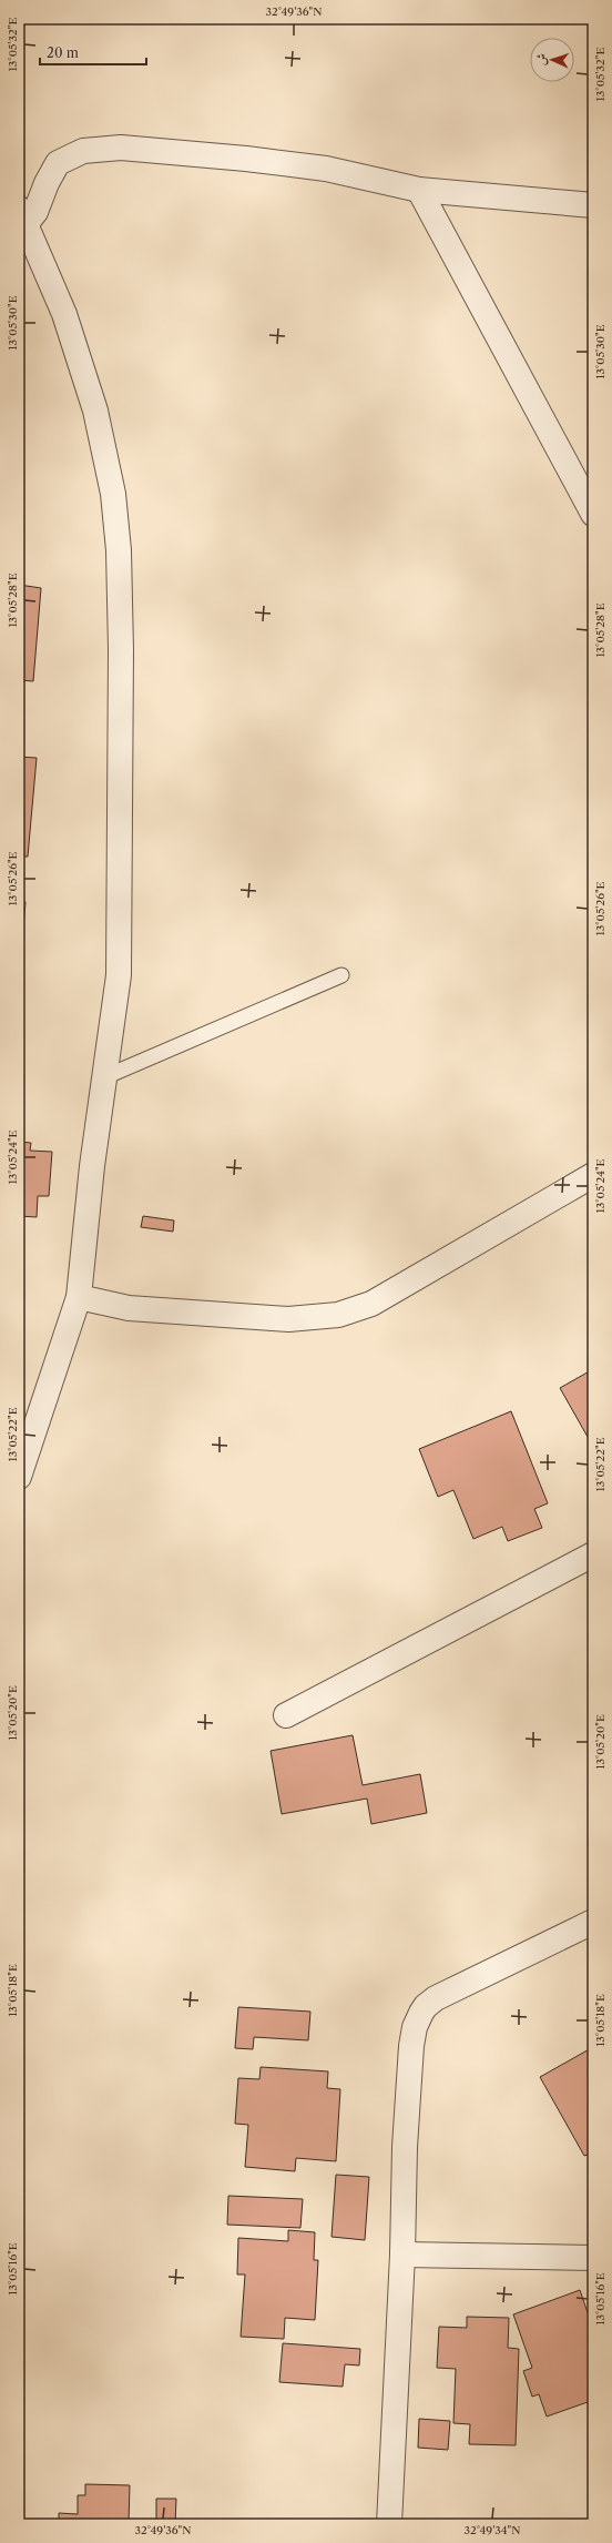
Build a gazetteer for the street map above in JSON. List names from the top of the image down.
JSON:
{
  "scale_bar": "20 m",
  "north": "left",
  "coordinates": [
    "32°49'36\"N",
    "13°05'32\"E",
    "13°05'30\"E",
    "13°05'28\"E",
    "13°05'26\"E",
    "13°05'24\"E",
    "13°05'22\"E",
    "13°05'20\"E",
    "13°05'18\"E",
    "13°05'16\"E",
    "32°49'34\"N"
  ]
}
